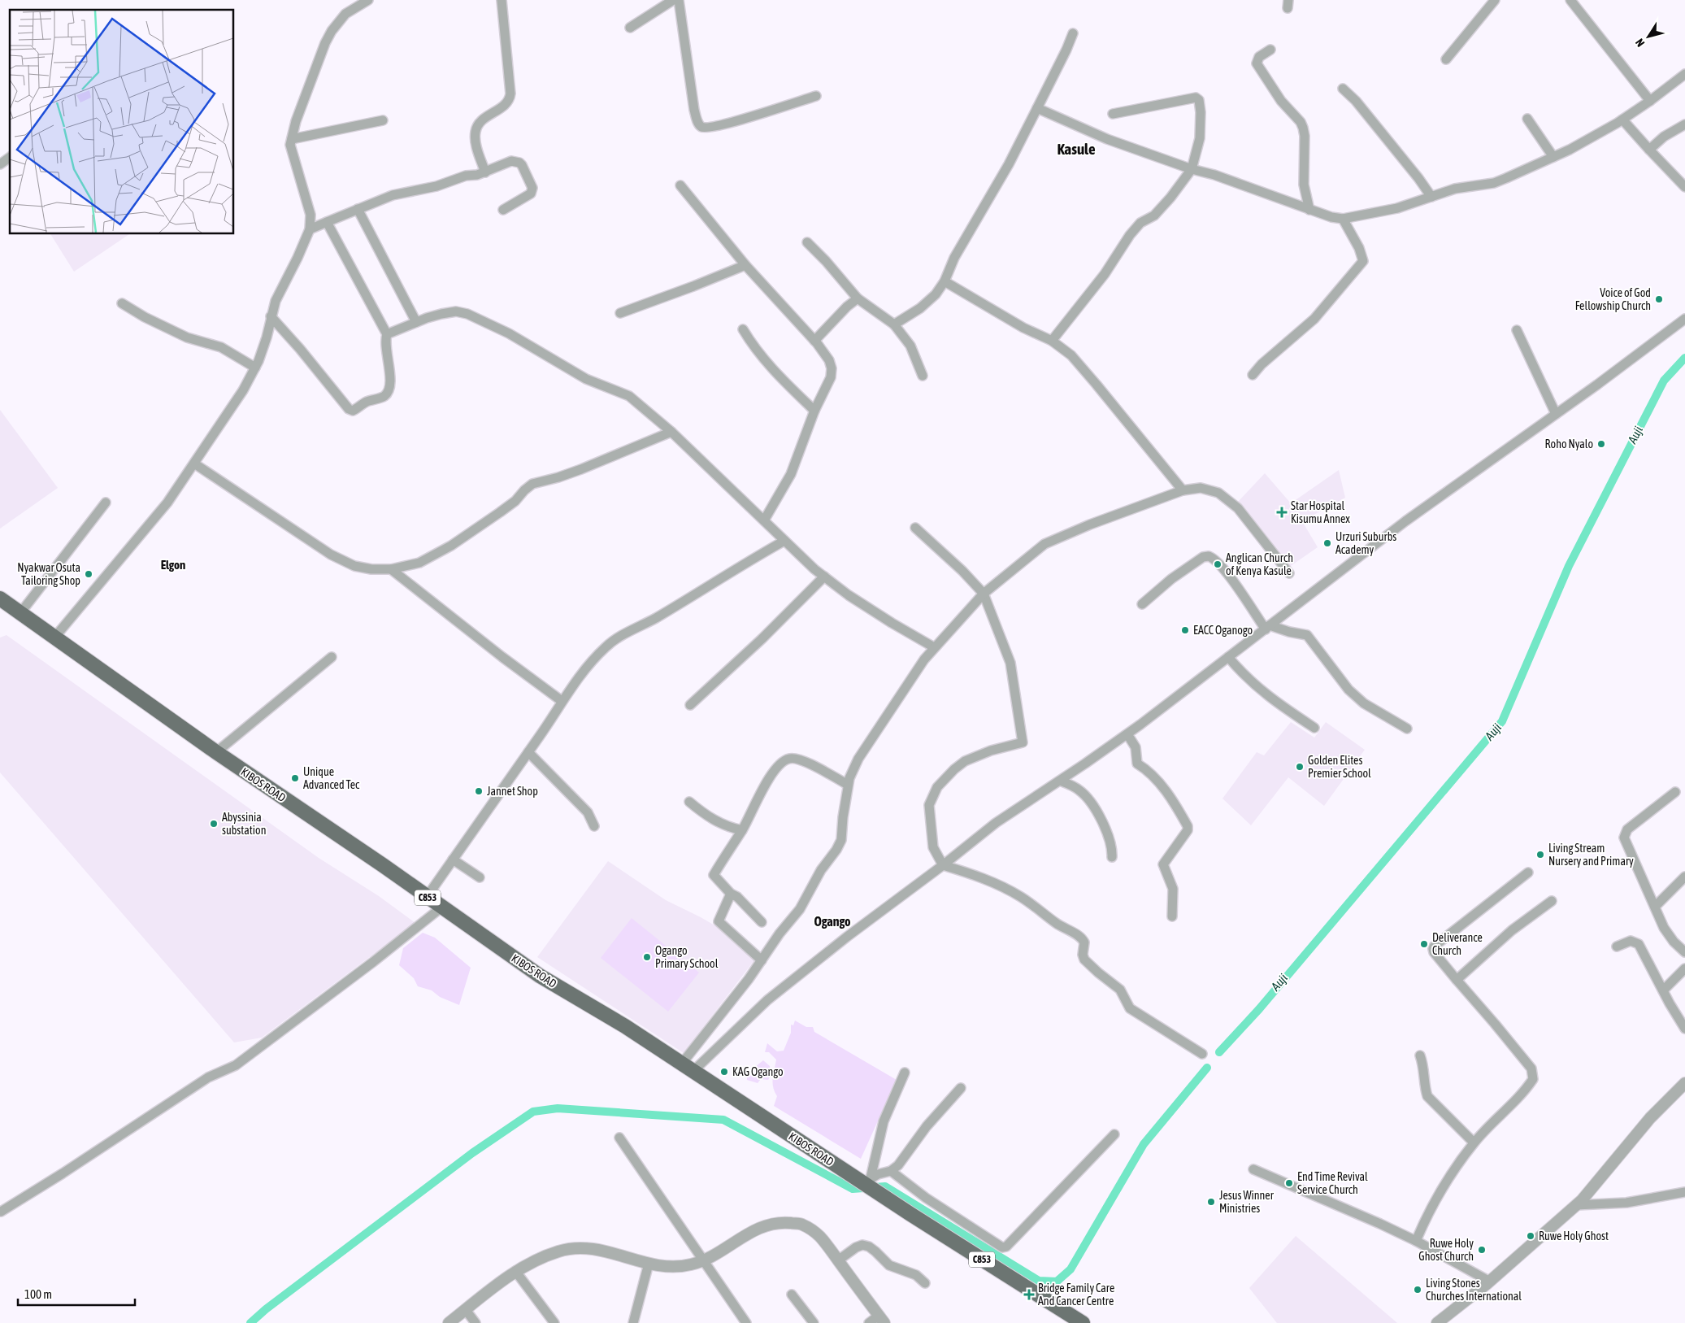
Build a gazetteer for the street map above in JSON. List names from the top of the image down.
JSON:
{
  "streets": {
    "main road": ["KIBOS ROAD", "C853"]
  },
  "districts": ["Kasule", "Elgon", "Ogango"],
  "water": ["Auji"],
  "places": {
    "other": [
      "Voice of God Fellowship Church",
      "Roho Nyalo",
      "Urzuri Suburbs Academy",
      "Anglican Church of Kenya Kasule",
      "Nyakwar Osuta Tailoring Shop",
      "EACC Oganogo",
      "Golden Elites Premier School",
      "Unique Advanced Tec",
      "Jannet Shop",
      "Abyssinia substation",
      "Living Stream Nursery and Primary",
      "Deliverance Church",
      "Ogango Primary School",
      "KAG Ogango",
      "End Time Revival Service Church",
      "Jesus Winner Ministries",
      "Ruwe Holy Ghost",
      "Ruwe Holy Ghost Church",
      "Living Stones Churches International"
    ],
    "health": ["Star Hospital Kisumu Annex", "Bridge Family Care And Cancer Centre"]
  },
  "scale_bar": "100 m",
  "north": "bottom left"
}
